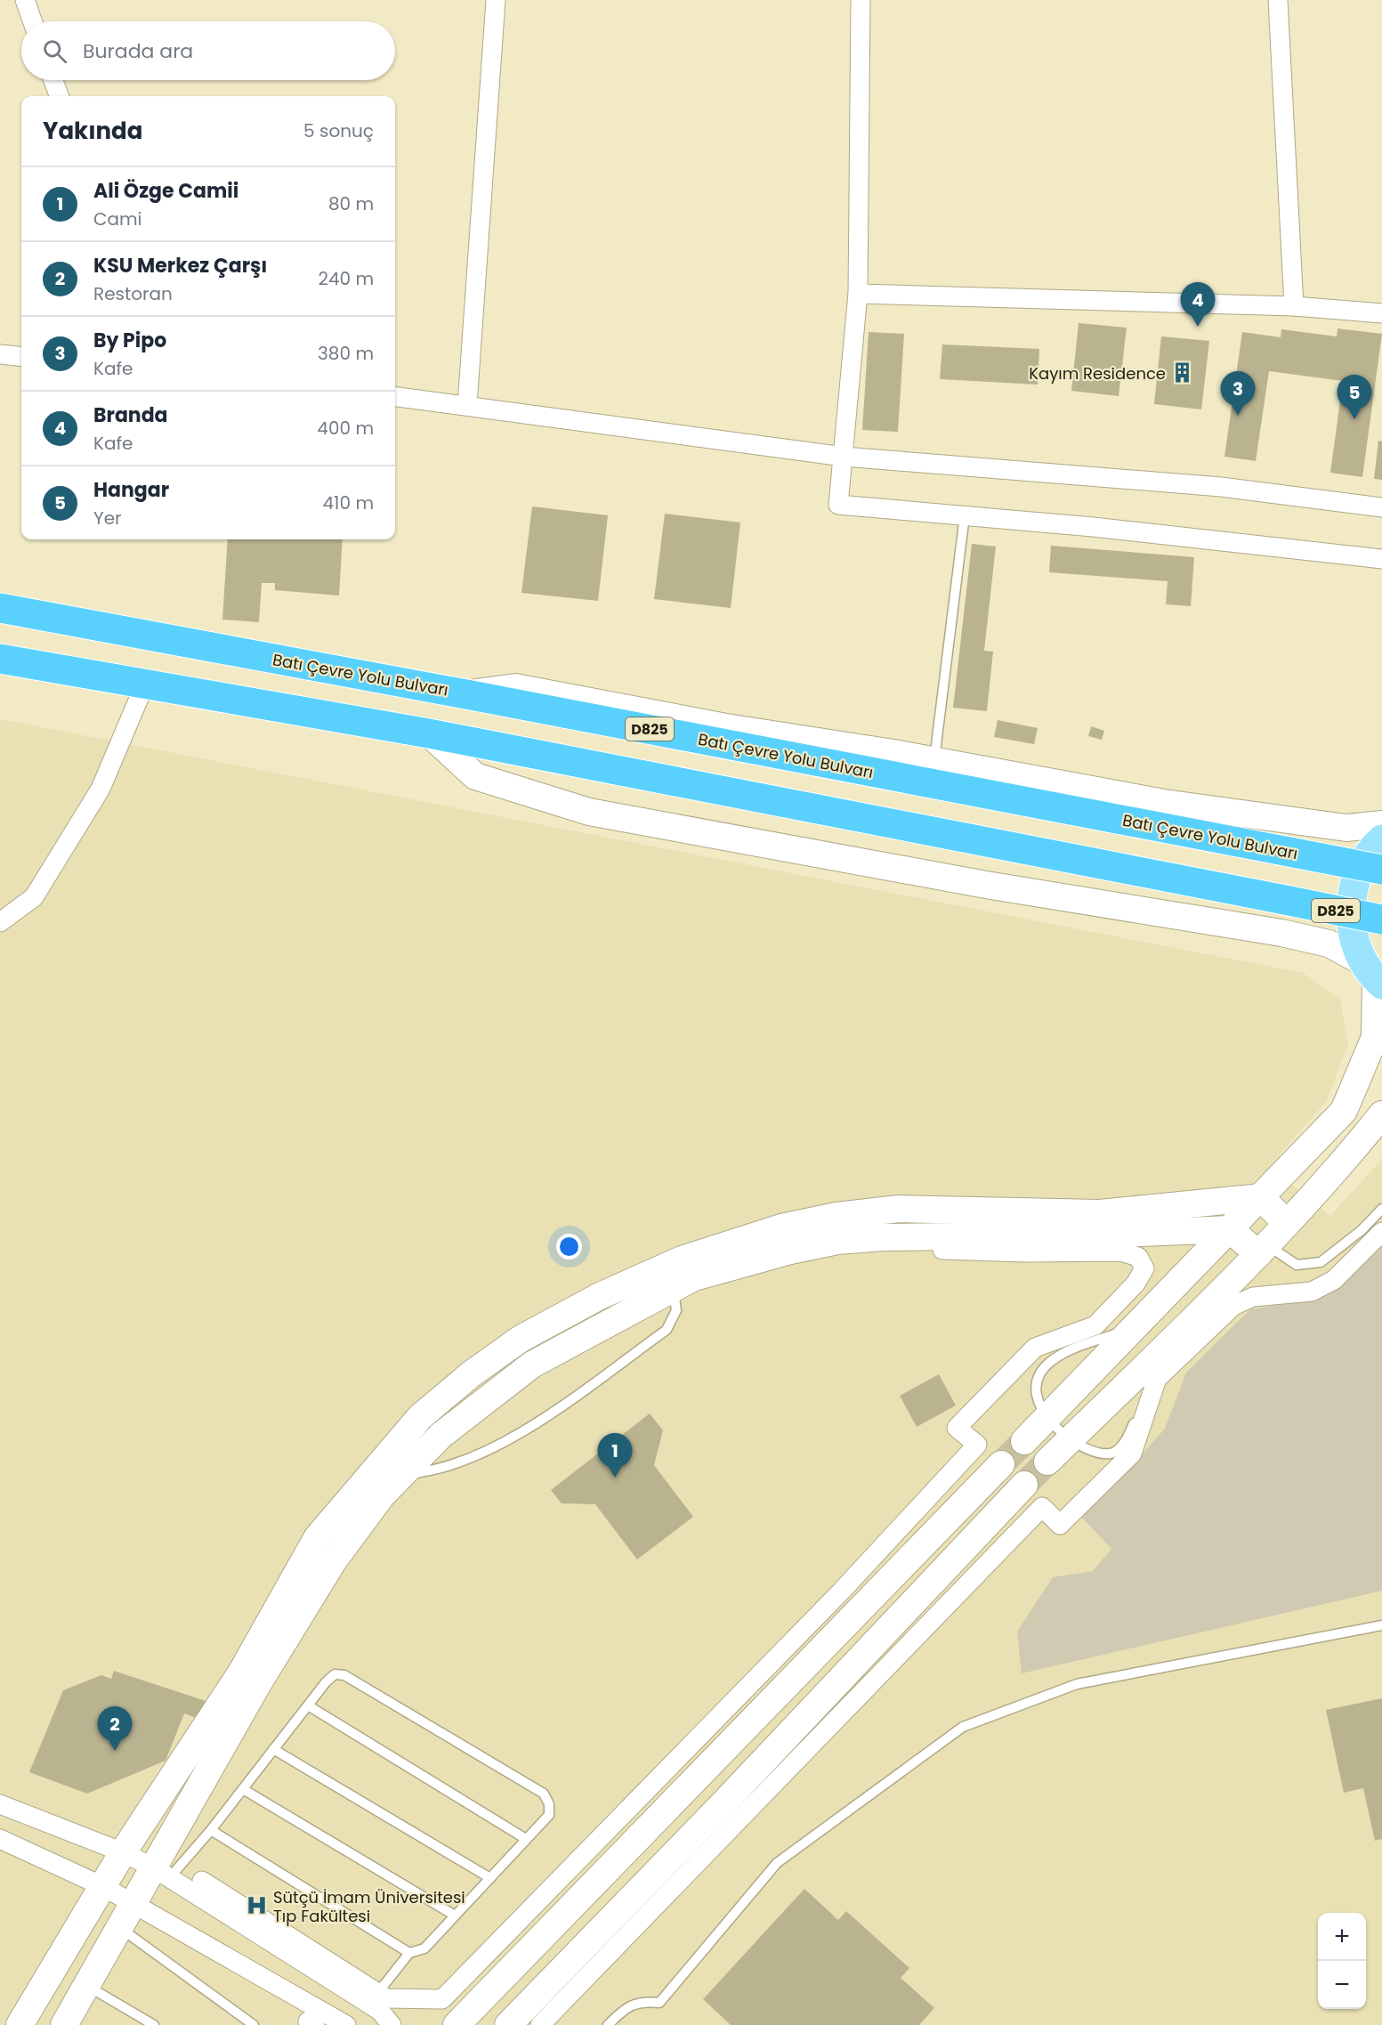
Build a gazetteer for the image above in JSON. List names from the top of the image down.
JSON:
{
  "streets": {
    "highway": ["Batı Çevre Yolu Bulvarı", "D825"]
  },
  "places": {
    "building": ["Kayım Residence"],
    "hospital": ["Sütçü İmam Üniversitesi Tıp Fakültesi"]
  },
  "page": {
    "search": "Burada ara",
    "heading": ["Yakında", "5 sonuç"],
    "list": [
      {
        "mark": "1",
        "name": "Ali Özge Camii",
        "note": "Cami",
        "value": "80 m"
      },
      {
        "mark": "2",
        "name": "KSU Merkez Çarşı",
        "note": "Restoran",
        "value": "240 m"
      },
      {
        "mark": "3",
        "name": "By Pipo",
        "note": "Kafe",
        "value": "380 m"
      },
      {
        "mark": "4",
        "name": "Branda",
        "note": "Kafe",
        "value": "400 m"
      },
      {
        "mark": "5",
        "name": "Hangar",
        "note": "Yer",
        "value": "410 m"
      }
    ],
    "pins": [
      "4",
      "3",
      "5",
      "1",
      "2"
    ],
    "map_buttons": ["+", "−"]
  }
}
